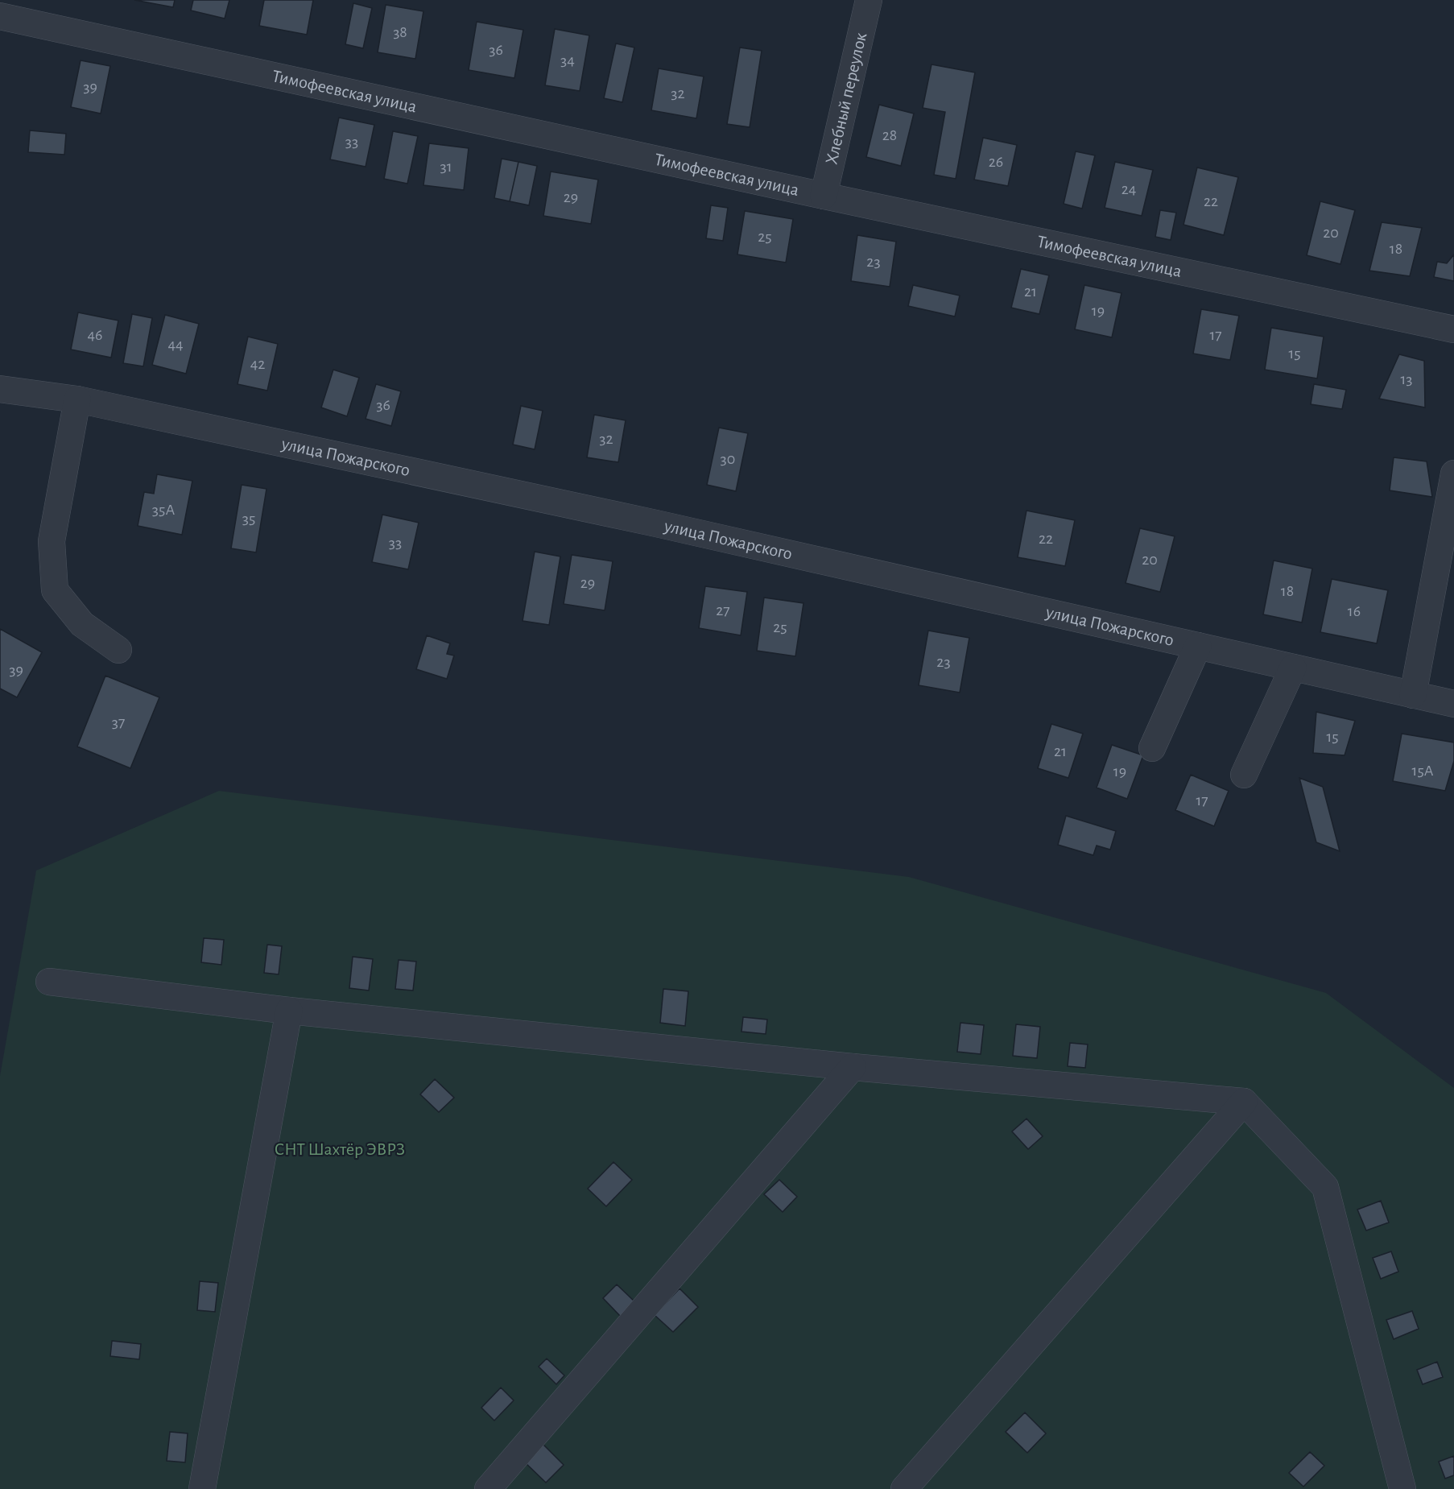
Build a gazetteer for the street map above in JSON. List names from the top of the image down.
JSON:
{
  "streets": {
    "street": ["Тимофеевская улица", "Хлебный переулок", "улица Пожарского"]
  },
  "crossings": [
    ["Тимофеевская улица", "Хлебный переулок"]
  ],
  "parks": ["СНТ Шахтёр ЭВРЗ"],
  "house_numbers": [
    "38",
    "36",
    "34",
    "39",
    "32",
    "28",
    "33",
    "26",
    "31",
    "24",
    "29",
    "22",
    "20",
    "25",
    "18",
    "23",
    "21",
    "19",
    "46",
    "17",
    "44",
    "15",
    "42",
    "13",
    "36",
    "32",
    "30",
    "35А",
    "35",
    "22",
    "33",
    "20",
    "29",
    "18",
    "27",
    "16",
    "25",
    "23",
    "39",
    "37",
    "15",
    "21",
    "15А",
    "19",
    "17"
  ]
}
